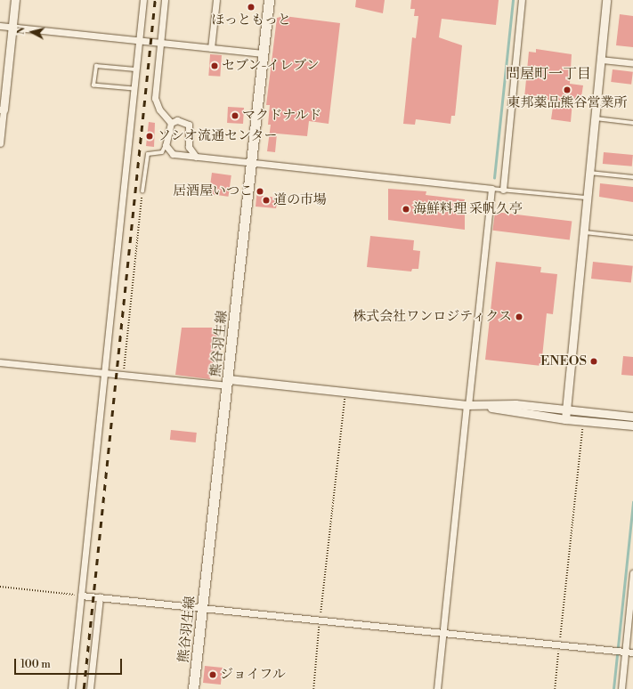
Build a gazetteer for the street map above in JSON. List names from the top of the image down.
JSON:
{
  "streets": {
    "main road": ["熊谷羽生線"]
  },
  "districts": ["問屋町一丁目"],
  "places": [
    "ほっともっと",
    "セブン-イレブン",
    "東邦薬品熊谷営業所",
    "マクドナルド",
    "ソシオ流通センター",
    "居酒屋いつこ",
    "道の市場",
    "海鮮料理 采帆久亭",
    "株式会社ワンロジティクス",
    "ENEOS",
    "ジョイフル"
  ],
  "scale_bar": "100 m",
  "north": "left"
}
